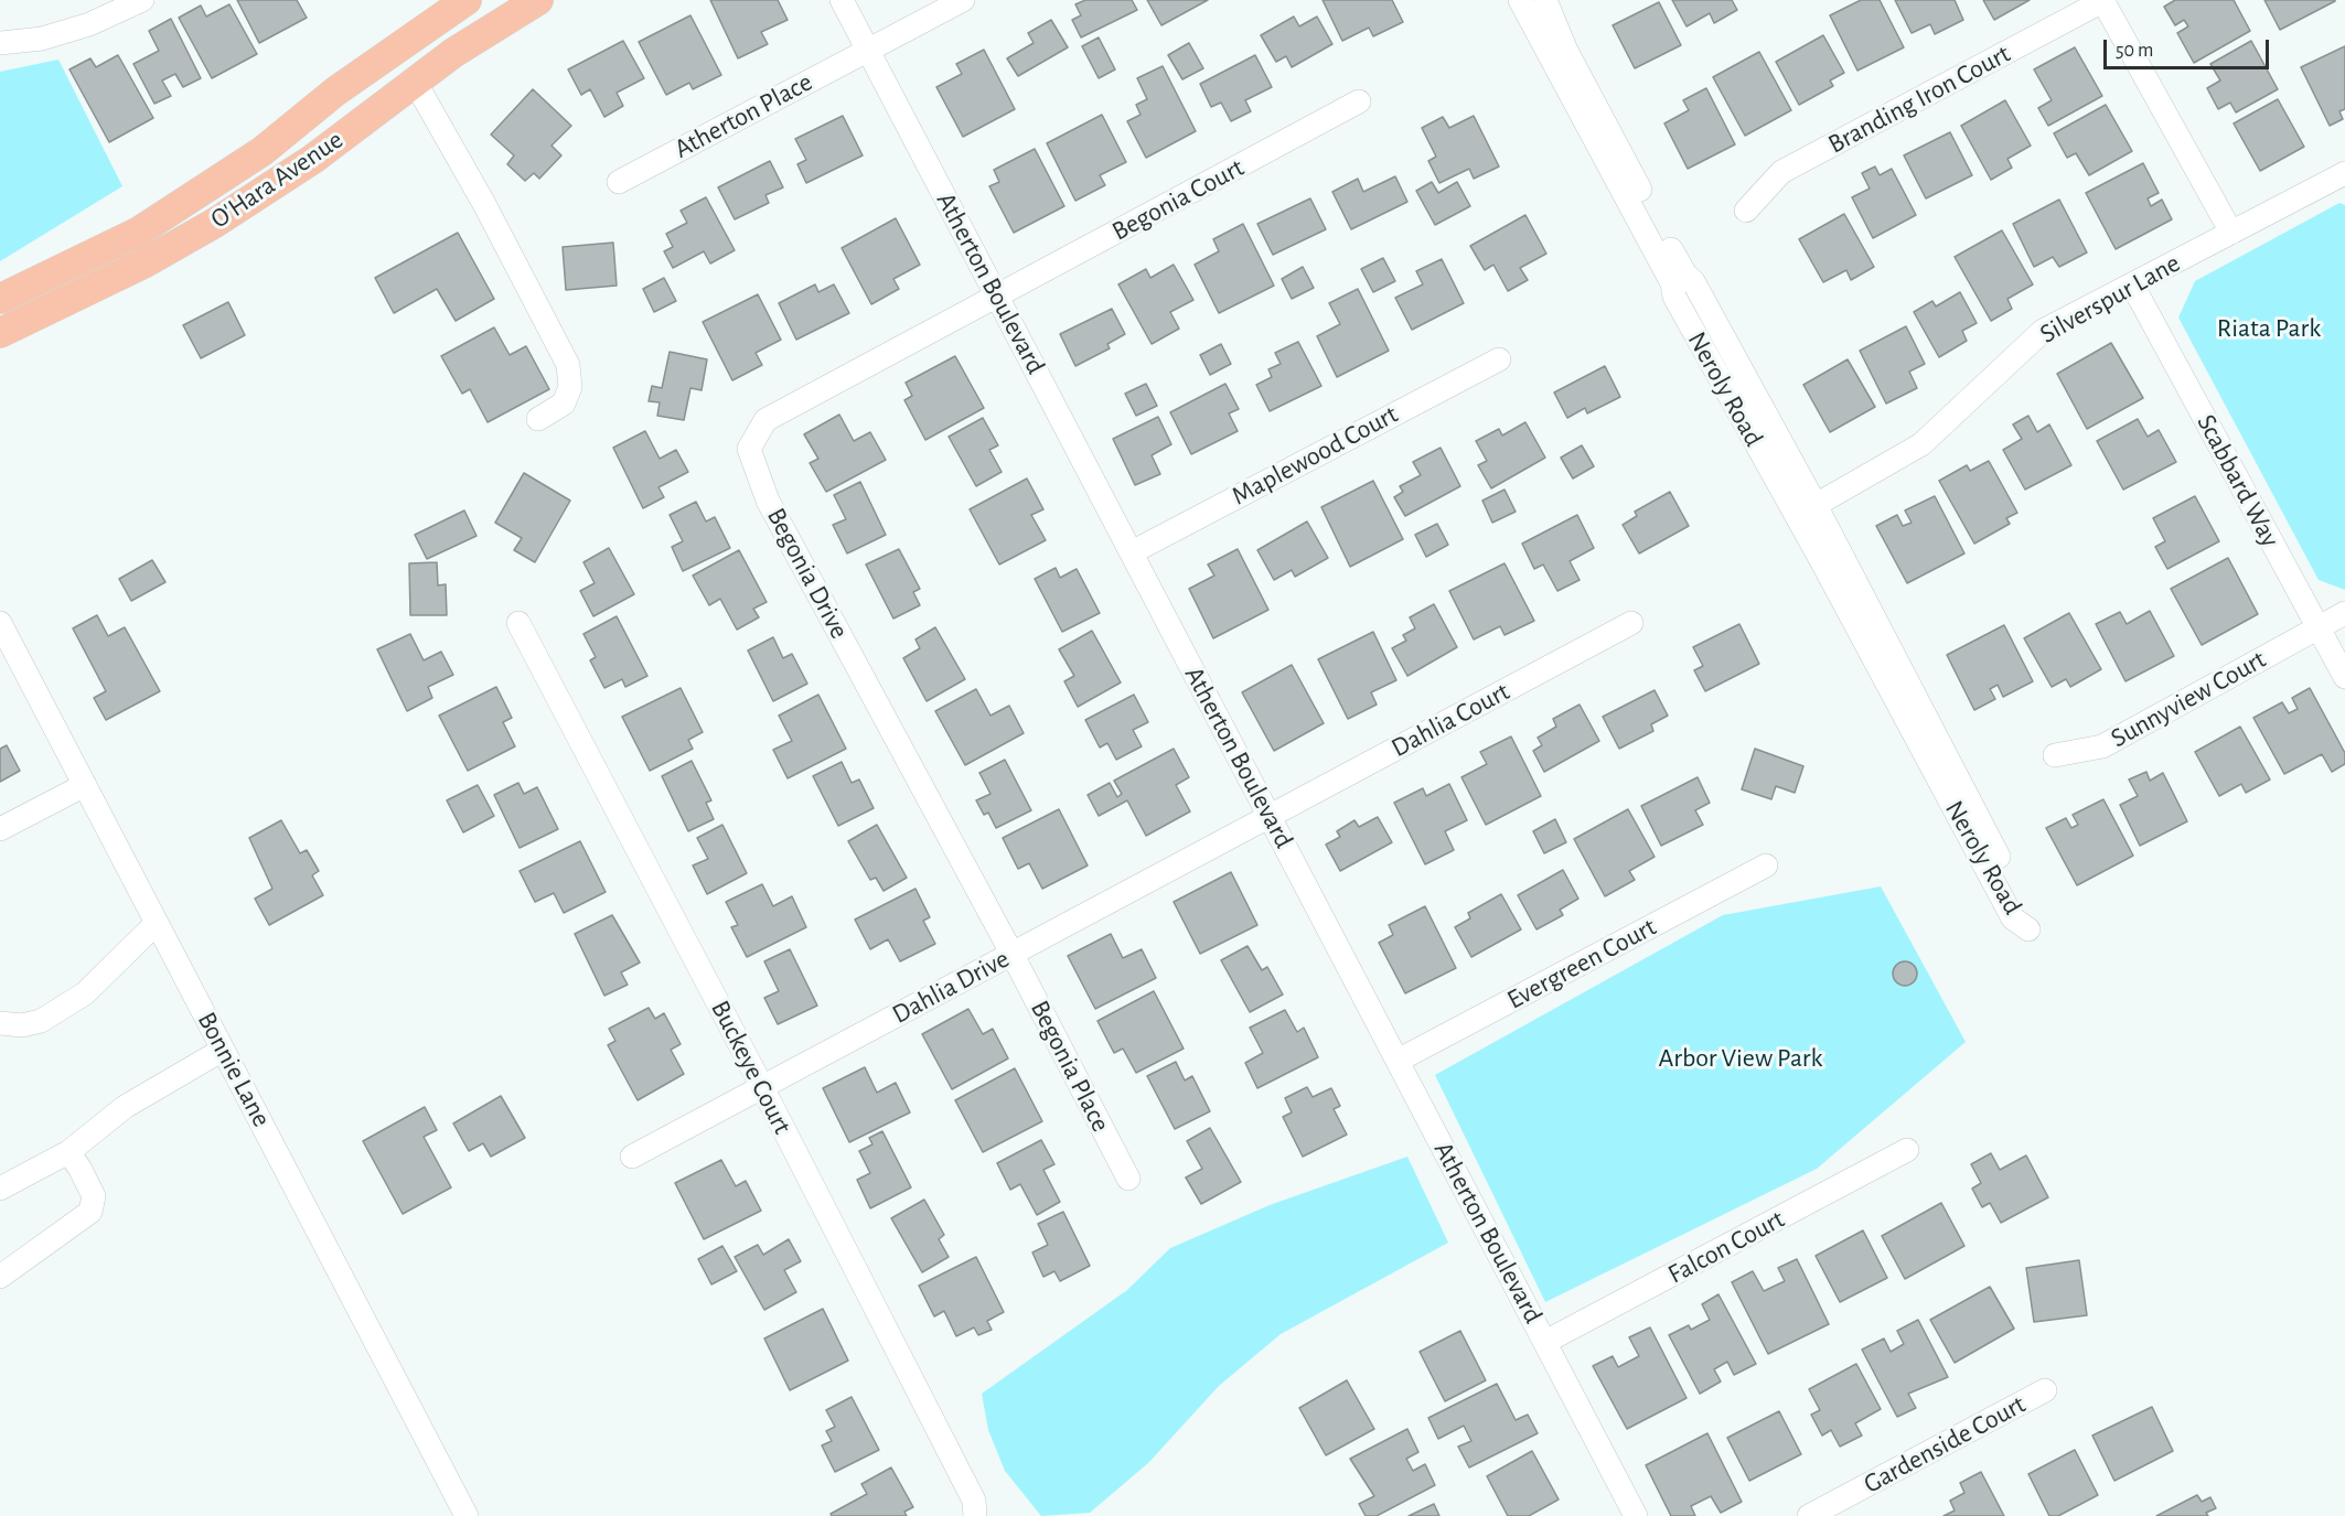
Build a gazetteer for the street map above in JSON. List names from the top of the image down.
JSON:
{
  "streets": {
    "main road": ["O'Hara Avenue"],
    "street": [
      "Branding Iron Court",
      "Atherton Place",
      "Begonia Court",
      "Atherton Boulevard",
      "Silverspur Lane",
      "Neroly Road",
      "Maplewood Court",
      "Scabbard Way",
      "Begonia Drive",
      "Sunnyview Court",
      "Dahlia Court",
      "Evergreen Court",
      "Dahlia Drive",
      "Begonia Place",
      "Buckeye Court",
      "Bonnie Lane",
      "Falcon Court",
      "Gardenside Court"
    ]
  },
  "crossings": [
    ["Atherton Place", "Atherton Boulevard"],
    ["Begonia Court", "Atherton Boulevard"],
    ["Begonia Court", "Begonia Drive"],
    ["Atherton Boulevard", "Maplewood Court"],
    ["Atherton Boulevard", "Begonia Drive"],
    ["Atherton Boulevard", "Dahlia Court"],
    ["Atherton Boulevard", "Evergreen Court"],
    ["Atherton Boulevard", "Dahlia Drive"],
    ["Atherton Boulevard", "Falcon Court"],
    ["Silverspur Lane", "Neroly Road"],
    ["Silverspur Lane", "Scabbard Way"],
    ["Scabbard Way", "Sunnyview Court"],
    ["Begonia Drive", "Dahlia Drive"],
    ["Begonia Drive", "Begonia Place"],
    ["Dahlia Court", "Dahlia Drive"],
    ["Dahlia Drive", "Begonia Place"],
    ["Dahlia Drive", "Buckeye Court"]
  ],
  "parks": ["Riata Park", "Arbor View Park"],
  "scale_bar": "50 m"
}
